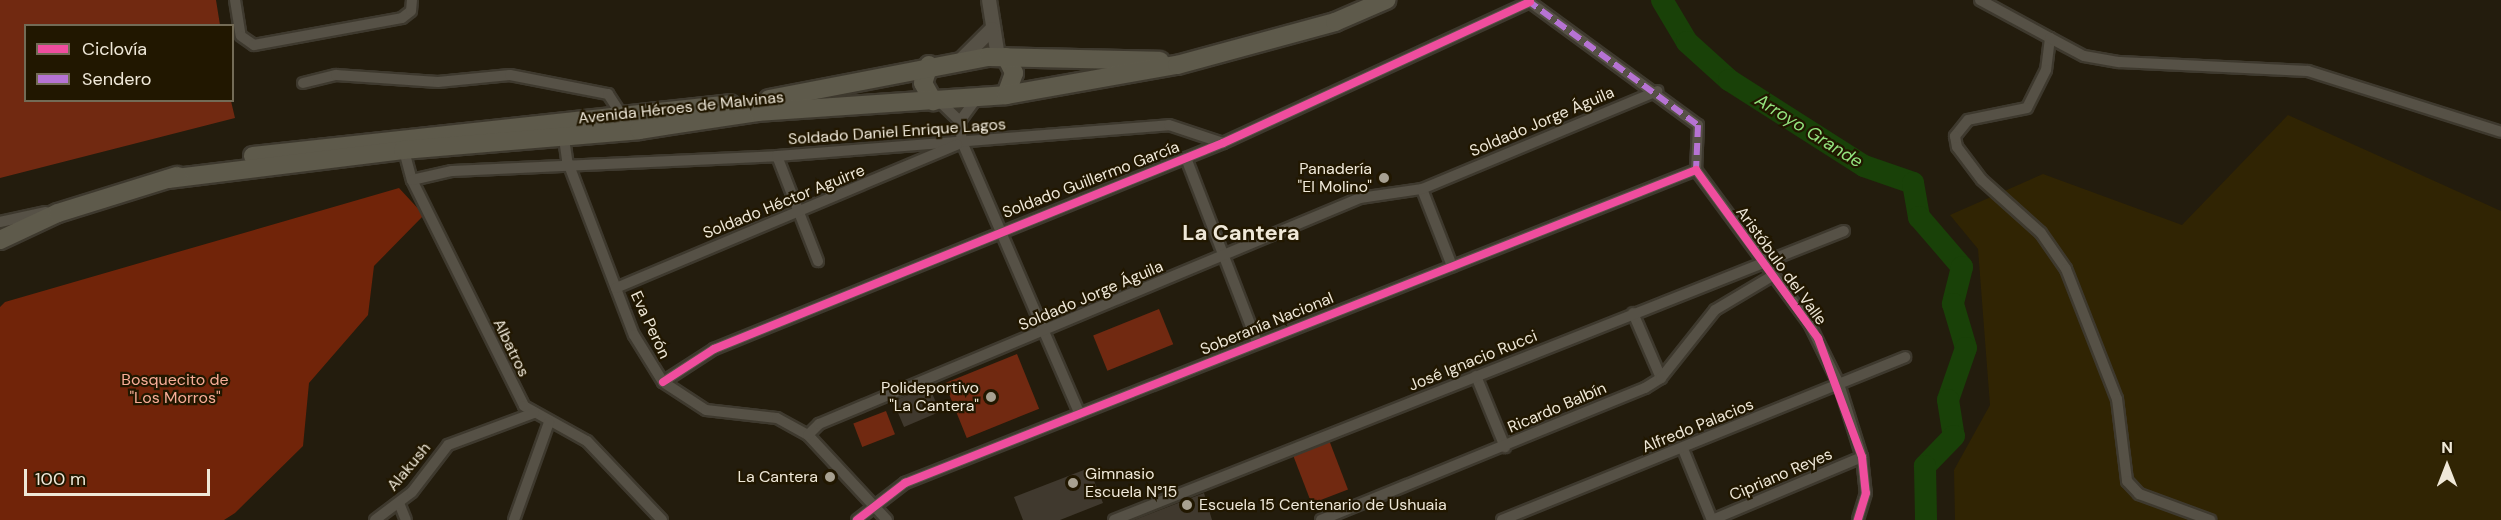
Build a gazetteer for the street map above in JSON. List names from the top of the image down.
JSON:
{
  "streets": {
    "highway": ["Avenida Héroes de Malvinas"],
    "street": [
      "Soldado Jorge Águila",
      "Soldado Daniel Enrique Lagos",
      "Soldado Guillermo García",
      "Soldado Héctor Aguirre",
      "Aristóbulo del Valle",
      "Soberanía Nacional",
      "Eva Perón",
      "Albatros",
      "José Ignacio Rucci",
      "Ricardo Balbín",
      "Alfredo Palacios",
      "Alakush",
      "Cipriano Reyes"
    ]
  },
  "crossings": [
    ["Avenida Héroes de Malvinas", "Eva Perón"],
    ["Avenida Héroes de Malvinas", "Albatros"],
    ["Soldado Jorge Águila", "Eva Perón"],
    ["Soldado Daniel Enrique Lagos", "Soldado Guillermo García"],
    ["Soldado Daniel Enrique Lagos", "Soldado Héctor Aguirre"],
    ["Soldado Daniel Enrique Lagos", "Eva Perón"],
    ["Soldado Daniel Enrique Lagos", "Albatros"],
    ["Soldado Guillermo García", "Eva Perón"],
    ["Soldado Héctor Aguirre", "Eva Perón"],
    ["Aristóbulo del Valle", "Soberanía Nacional"],
    ["Aristóbulo del Valle", "José Ignacio Rucci"],
    ["Aristóbulo del Valle", "Ricardo Balbín"],
    ["Aristóbulo del Valle", "Alfredo Palacios"],
    ["Aristóbulo del Valle", "Cipriano Reyes"],
    ["Soberanía Nacional", "Eva Perón"],
    ["Albatros", "Alakush"]
  ],
  "districts": ["La Cantera"],
  "water": ["Arroyo Grande"],
  "parks": ["Bosquecito de \"Los Morros\""],
  "places": [
    "Panadería \"El Molino\"",
    "Polideportivo \"La Cantera\"",
    "La Cantera",
    "Gimnasio Escuela N°15",
    "Escuela 15 Centenario de Ushuaia"
  ],
  "legend": ["Ciclovía", "Sendero"],
  "scale_bar": "100 m",
  "north": "top"
}
